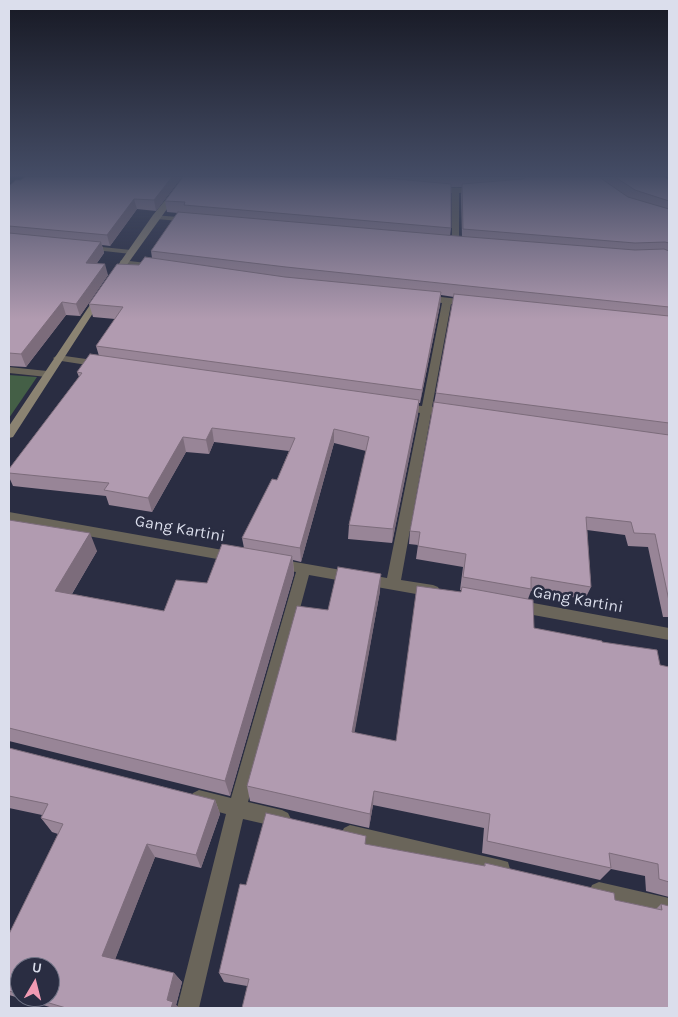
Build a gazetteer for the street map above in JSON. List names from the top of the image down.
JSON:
{
  "streets": {
    "street": ["Gang Kartini"]
  },
  "north": "top"
}
